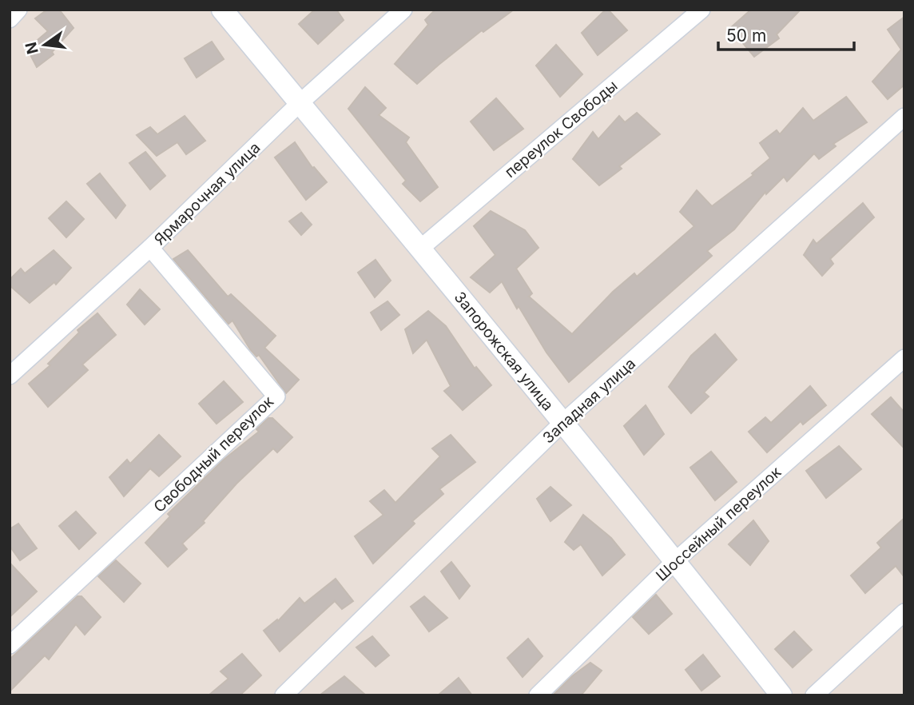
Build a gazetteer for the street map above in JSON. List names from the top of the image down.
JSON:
{
  "streets": {
    "street": [
      "переулок Свободы",
      "Ярмарочная улица",
      "Запорожская улица",
      "Западная улица",
      "Свободный переулок",
      "Шоссейный переулок"
    ]
  },
  "crossings": [
    ["переулок Свободы", "Запорожская улица"],
    ["Ярмарочная улица", "Запорожская улица"],
    ["Ярмарочная улица", "Свободный переулок"],
    ["Запорожская улица", "Западная улица"],
    ["Запорожская улица", "Шоссейный переулок"]
  ],
  "scale_bar": "50 m",
  "north": "left"
}
